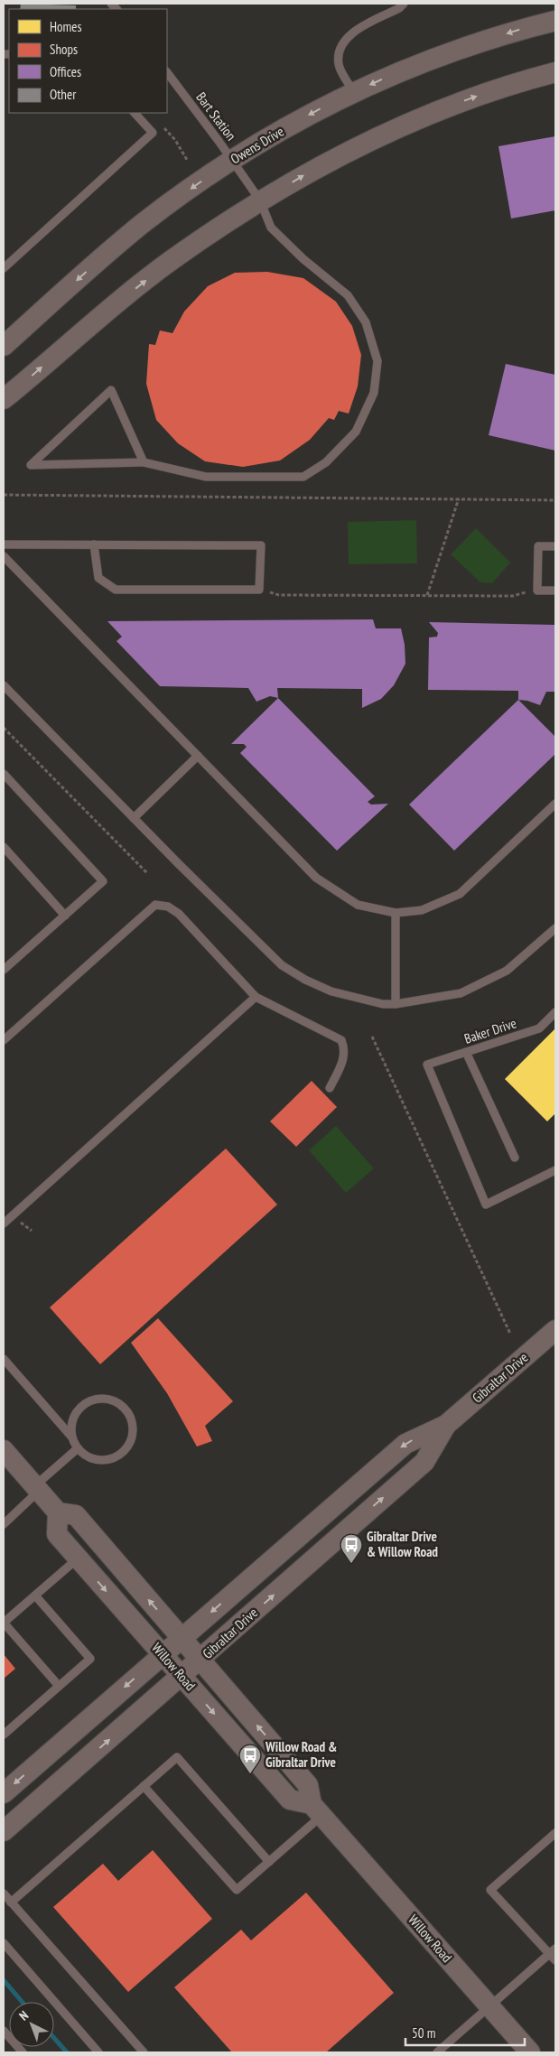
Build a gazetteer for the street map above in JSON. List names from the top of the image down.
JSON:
{
  "streets": {
    "street": ["Owens Drive", "Gibraltar Drive", "Willow Road"],
    "lane": ["Bart Station", "Baker Drive"]
  },
  "crossings": [
    ["Bart Station", "Owens Drive"],
    ["Gibraltar Drive", "Willow Road"]
  ],
  "places": {
    "bus stop": ["Gibraltar Drive & Willow Road", "Willow Road & Gibraltar Drive"]
  },
  "legend": [
    "Homes",
    "Shops",
    "Offices",
    "Other"
  ],
  "scale_bar": "50 m",
  "north": "top left"
}
